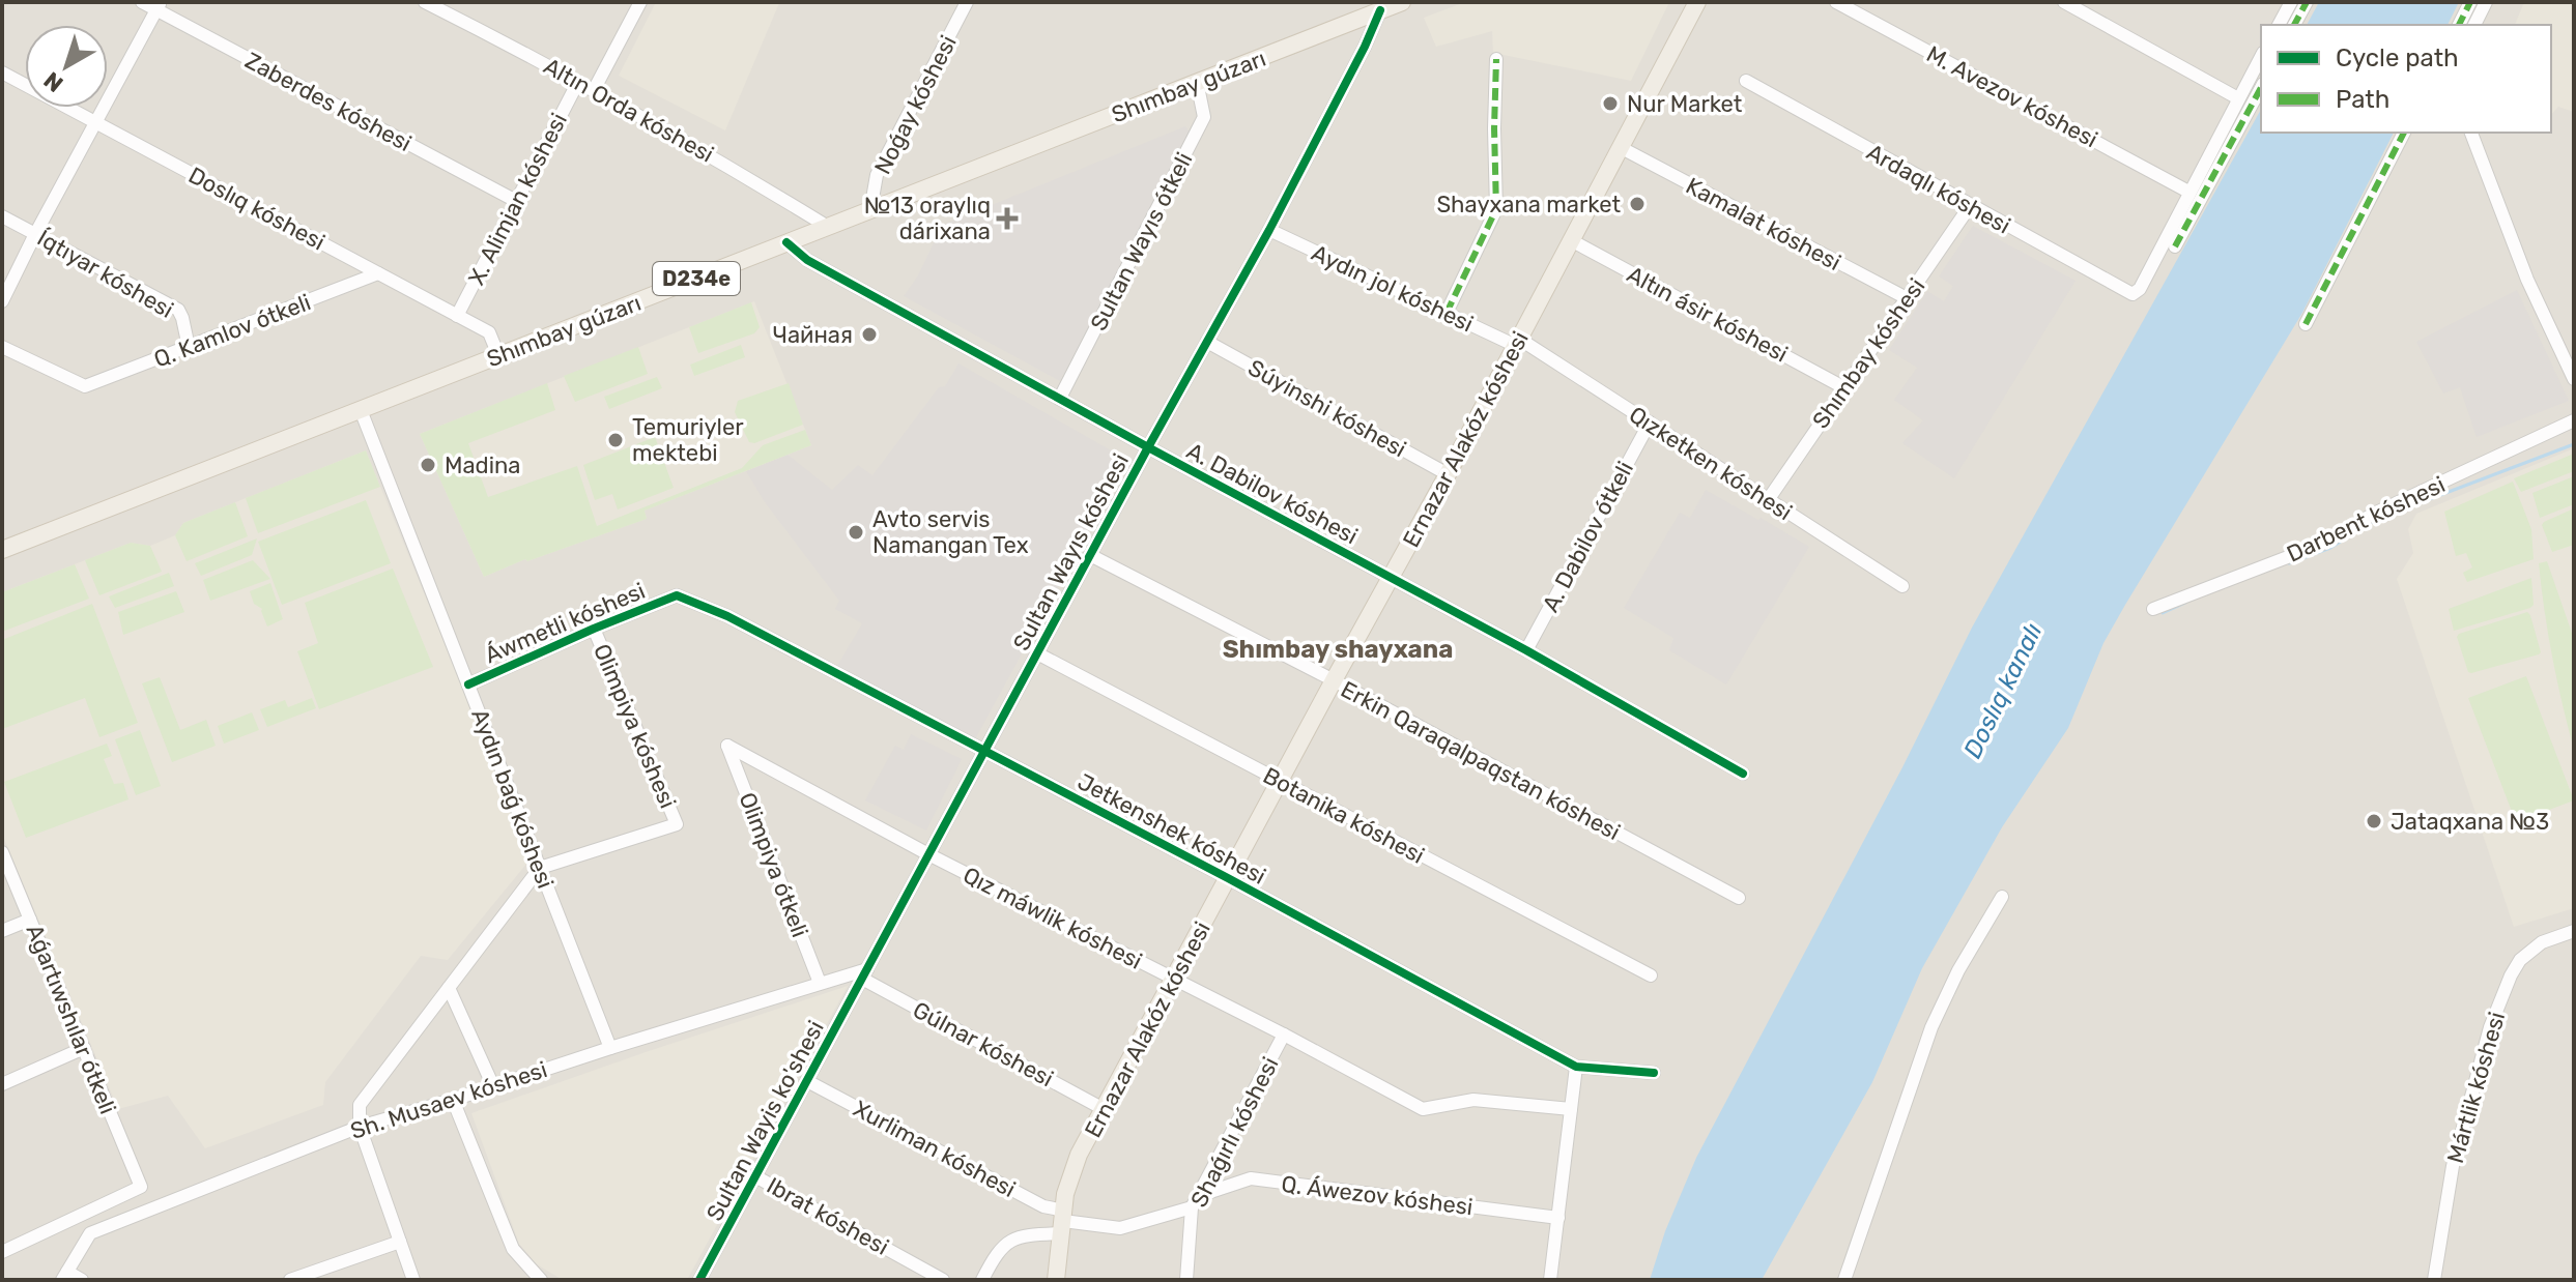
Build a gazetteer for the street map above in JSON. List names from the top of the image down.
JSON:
{
  "streets": {
    "main road": ["Shımbay gúzarı", "D234e", "Ernazar Alakóz kóshesi"],
    "street": [
      "M. Avezov kóshesi",
      "Zaberdes kóshesi",
      "Noǵay kóshesi",
      "Altın Orda kóshesi",
      "Ardaqlı kóshesi",
      "X. Alimjan kóshesi",
      "Doslıq kóshesi",
      "Kamalat kóshesi",
      "Sultan Wayıs ótkeli",
      "Íqtıyar kóshesi",
      "Aydın jol kóshesi",
      "Altın ásir kóshesi",
      "Q. Kamlov ótkeli",
      "Shımbay kóshesi",
      "Súyinshi kóshesi",
      "Qızketken kóshesi",
      "A. Dabilov kóshesi",
      "Darbent kóshesi",
      "A. Dabilov ótkeli",
      "Sultan Wayıs kóshesi",
      "Áwmetli kóshesi",
      "Olimpiya kóshesi",
      "Erkin Qaraqalpaqstan kóshesi",
      "Aydın baǵ kóshesi",
      "Botanika kóshesi",
      "Jetkenshek kóshesi",
      "Olimpiya ótkeli",
      "Qız máwlik kóshesi",
      "Aǵartıwshılar ótkeli",
      "Gúlnar kóshesi",
      "Mártlik kóshesi",
      "Sh. Musaev kóshesi",
      "Sultan Wayis ko'shesi",
      "Shaǵırlı kóshesi",
      "Xurliman kóshesi",
      "Q. Áwezov kóshesi",
      "Ibrat kóshesi"
    ]
  },
  "crossings": [
    ["Shımbay gúzarı", "Noǵay kóshesi"],
    ["Shımbay gúzarı", "Altın Orda kóshesi"],
    ["Shımbay gúzarı", "Doslıq kóshesi"],
    ["Shımbay gúzarı", "Sultan Wayıs ótkeli"],
    ["Shımbay gúzarı", "A. Dabilov kóshesi"],
    ["Shımbay gúzarı", "Sultan Wayıs kóshesi"],
    ["Shımbay gúzarı", "Aydın baǵ kóshesi"],
    ["M. Avezov kóshesi", "Ardaqlı kóshesi"],
    ["Zaberdes kóshesi", "X. Alimjan kóshesi"],
    ["Altın Orda kóshesi", "X. Alimjan kóshesi"],
    ["Ardaqlı kóshesi", "Shımbay kóshesi"],
    ["X. Alimjan kóshesi", "Doslıq kóshesi"],
    ["Doslıq kóshesi", "Q. Kamlov ótkeli"],
    ["Kamalat kóshesi", "Shımbay kóshesi"],
    ["Kamalat kóshesi", "Ernazar Alakóz kóshesi"],
    ["Sultan Wayıs ótkeli", "A. Dabilov kóshesi"],
    ["Íqtıyar kóshesi", "Q. Kamlov ótkeli"],
    ["Aydın jol kóshesi", "Ernazar Alakóz kóshesi"],
    ["Aydın jol kóshesi", "Qızketken kóshesi"],
    ["Aydın jol kóshesi", "Sultan Wayıs kóshesi"],
    ["Altın ásir kóshesi", "Shımbay kóshesi"],
    ["Altın ásir kóshesi", "Ernazar Alakóz kóshesi"],
    ["Shımbay kóshesi", "Qızketken kóshesi"],
    ["Súyinshi kóshesi", "Ernazar Alakóz kóshesi"],
    ["Súyinshi kóshesi", "Sultan Wayıs kóshesi"],
    ["Ernazar Alakóz kóshesi", "Qızketken kóshesi"],
    ["Ernazar Alakóz kóshesi", "A. Dabilov kóshesi"],
    ["Ernazar Alakóz kóshesi", "Erkin Qaraqalpaqstan kóshesi"],
    ["Ernazar Alakóz kóshesi", "Botanika kóshesi"],
    ["Ernazar Alakóz kóshesi", "Jetkenshek kóshesi"],
    ["Ernazar Alakóz kóshesi", "Qız máwlik kóshesi"],
    ["Ernazar Alakóz kóshesi", "Gúlnar kóshesi"],
    ["Ernazar Alakóz kóshesi", "Xurliman kóshesi"],
    ["Ernazar Alakóz kóshesi", "Q. Áwezov kóshesi"],
    ["Qızketken kóshesi", "A. Dabilov ótkeli"],
    ["A. Dabilov kóshesi", "A. Dabilov ótkeli"],
    ["A. Dabilov kóshesi", "Sultan Wayıs kóshesi"],
    ["Sultan Wayıs kóshesi", "Erkin Qaraqalpaqstan kóshesi"],
    ["Sultan Wayıs kóshesi", "Botanika kóshesi"],
    ["Sultan Wayıs kóshesi", "Jetkenshek kóshesi"],
    ["Sultan Wayıs kóshesi", "Qız máwlik kóshesi"],
    ["Sultan Wayıs kóshesi", "Gúlnar kóshesi"],
    ["Sultan Wayıs kóshesi", "Sh. Musaev kóshesi"],
    ["Sultan Wayıs kóshesi", "Sultan Wayis ko'shesi"],
    ["Áwmetli kóshesi", "Olimpiya kóshesi"],
    ["Áwmetli kóshesi", "Aydın baǵ kóshesi"],
    ["Áwmetli kóshesi", "Jetkenshek kóshesi"],
    ["Olimpiya kóshesi", "Aydın baǵ kóshesi"],
    ["Aydın baǵ kóshesi", "Sh. Musaev kóshesi"],
    ["Olimpiya ótkeli", "Qız máwlik kóshesi"],
    ["Olimpiya ótkeli", "Sh. Musaev kóshesi"],
    ["Qız máwlik kóshesi", "Shaǵırlı kóshesi"],
    ["Gúlnar kóshesi", "Sh. Musaev kóshesi"],
    ["Gúlnar kóshesi", "Sultan Wayis ko'shesi"],
    ["Sh. Musaev kóshesi", "Sultan Wayis ko'shesi"],
    ["Sultan Wayis ko'shesi", "Xurliman kóshesi"],
    ["Sultan Wayis ko'shesi", "Ibrat kóshesi"],
    ["Shaǵırlı kóshesi", "Q. Áwezov kóshesi"],
    ["Xurliman kóshesi", "Q. Áwezov kóshesi"]
  ],
  "districts": ["Shımbay shayxana"],
  "water": ["Doslıq kanalı"],
  "places": {
    "other": [
      "Nur Market",
      "Shayxana market",
      "Чайная",
      "Temuriyler mektebi",
      "Madina",
      "Avto servis Namangan Tex",
      "Jataqxana №3"
    ],
    "health": ["№13 oraylıq dárixana"]
  },
  "legend": ["Cycle path", "Path"],
  "north": "bottom left"
}
